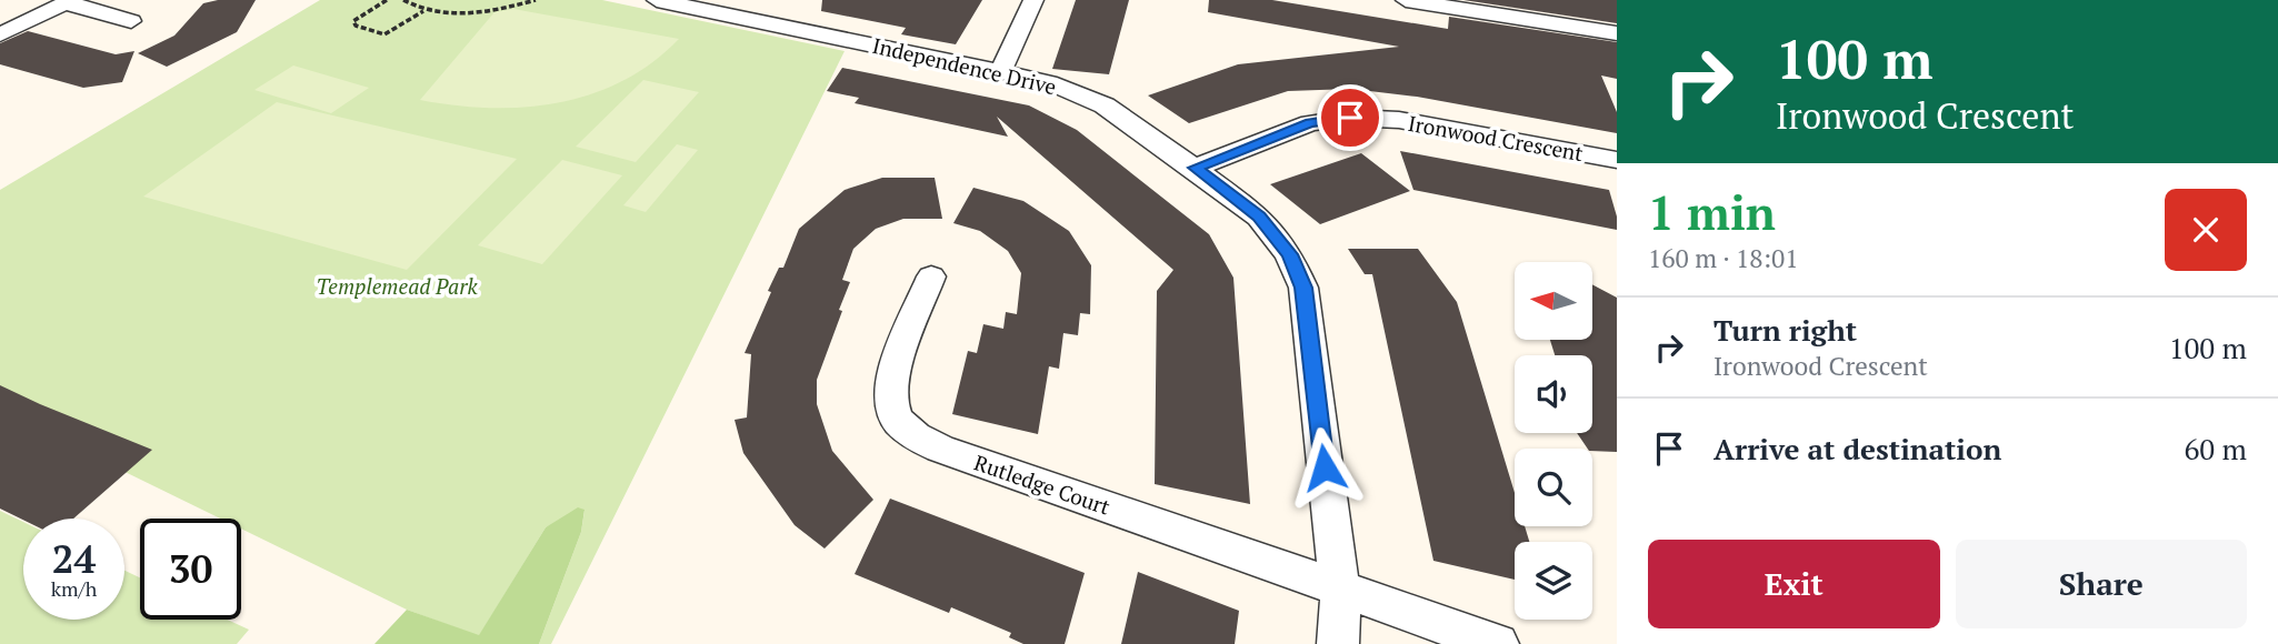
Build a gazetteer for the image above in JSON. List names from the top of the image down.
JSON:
{
  "streets": {
    "street": ["Independence Drive", "Ironwood Crescent", "Rutledge Court"]
  },
  "crossings": [
    ["Independence Drive", "Ironwood Crescent"],
    ["Independence Drive", "Rutledge Court"]
  ],
  "parks": ["Templemead Park"],
  "north": "left",
  "page": {
    "turn": ["100 m", "Ironwood Crescent"],
    "heading": ["1 min", "160 m · 18:01"],
    "list": [
      {
        "name": "Turn right",
        "note": "Ironwood Crescent",
        "value": "100 m"
      },
      {
        "name": "Arrive at destination",
        "value": "60 m"
      }
    ],
    "speed": "24 km/h",
    "limit": "30",
    "buttons": ["Exit", "Share"]
  }
}
